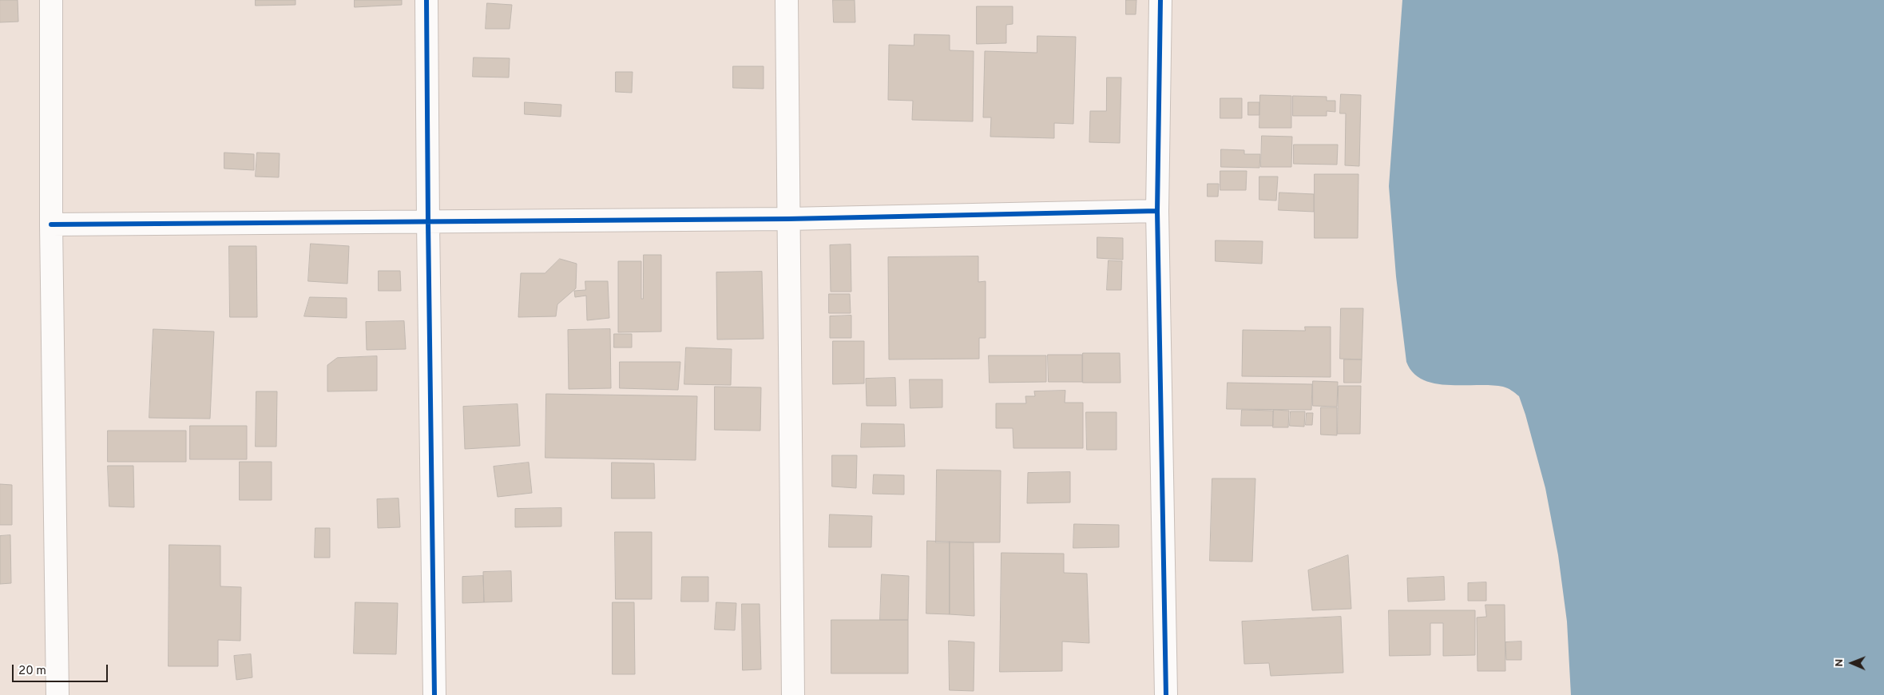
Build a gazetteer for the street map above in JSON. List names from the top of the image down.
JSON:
{
  "scale_bar": "20 m",
  "north": "left"
}
